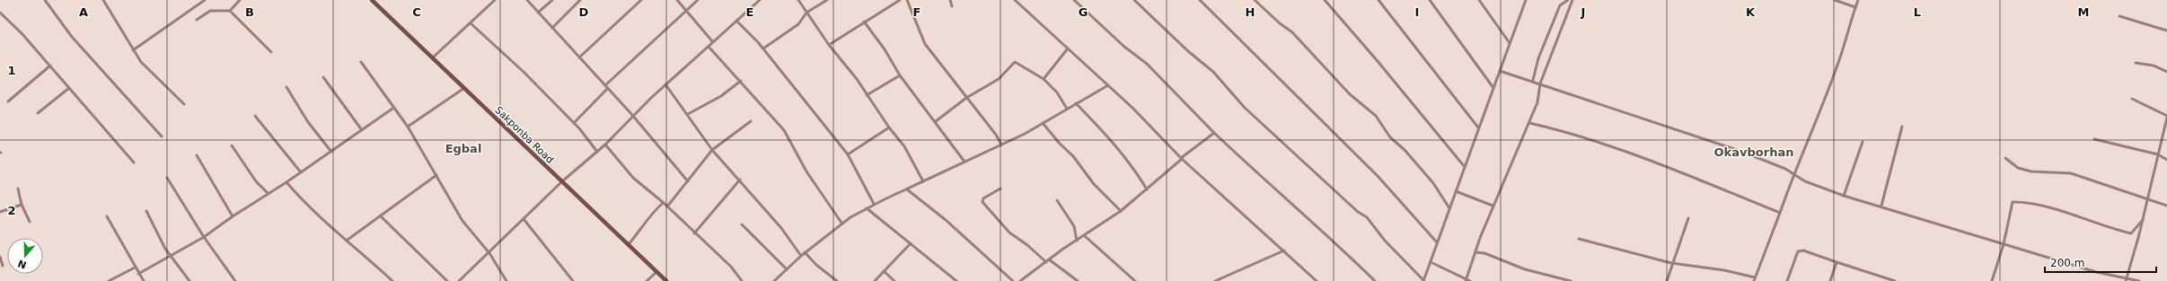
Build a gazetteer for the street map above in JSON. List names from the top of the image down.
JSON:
{
  "streets": {
    "main road": ["Sakponba Road"]
  },
  "districts": ["Egbal", "Okavborhan"],
  "scale_bar": "200 m",
  "north": "bottom",
  "grid": {
    "columns": [
      "A",
      "B",
      "C",
      "D",
      "E",
      "F",
      "G",
      "H",
      "I",
      "J",
      "K",
      "L",
      "M"
    ],
    "rows": ["1", "2"]
  }
}
